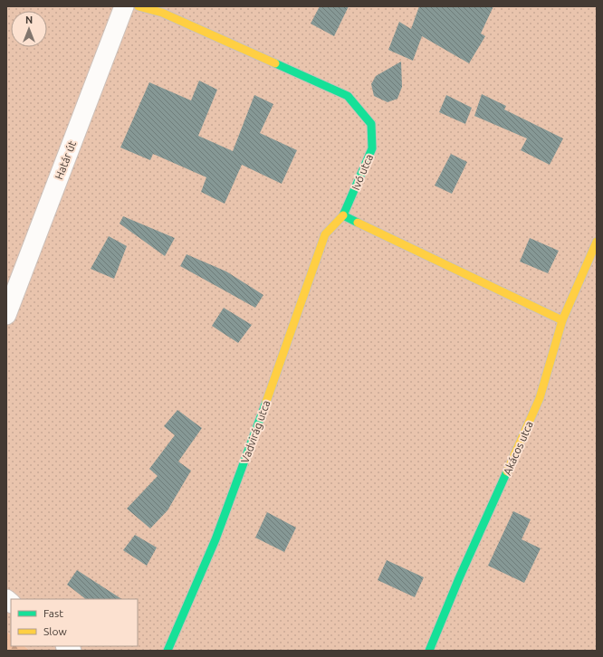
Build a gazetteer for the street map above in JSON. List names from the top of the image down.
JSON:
{
  "streets": {
    "street": [
      "Határ út",
      "Ivó utca",
      "Vadvirág utca",
      "Akácos utca"
    ]
  },
  "crossings": [
    ["Ivó utca", "Vadvirág utca"]
  ],
  "legend": ["Fast", "Slow"],
  "north": "top"
}
